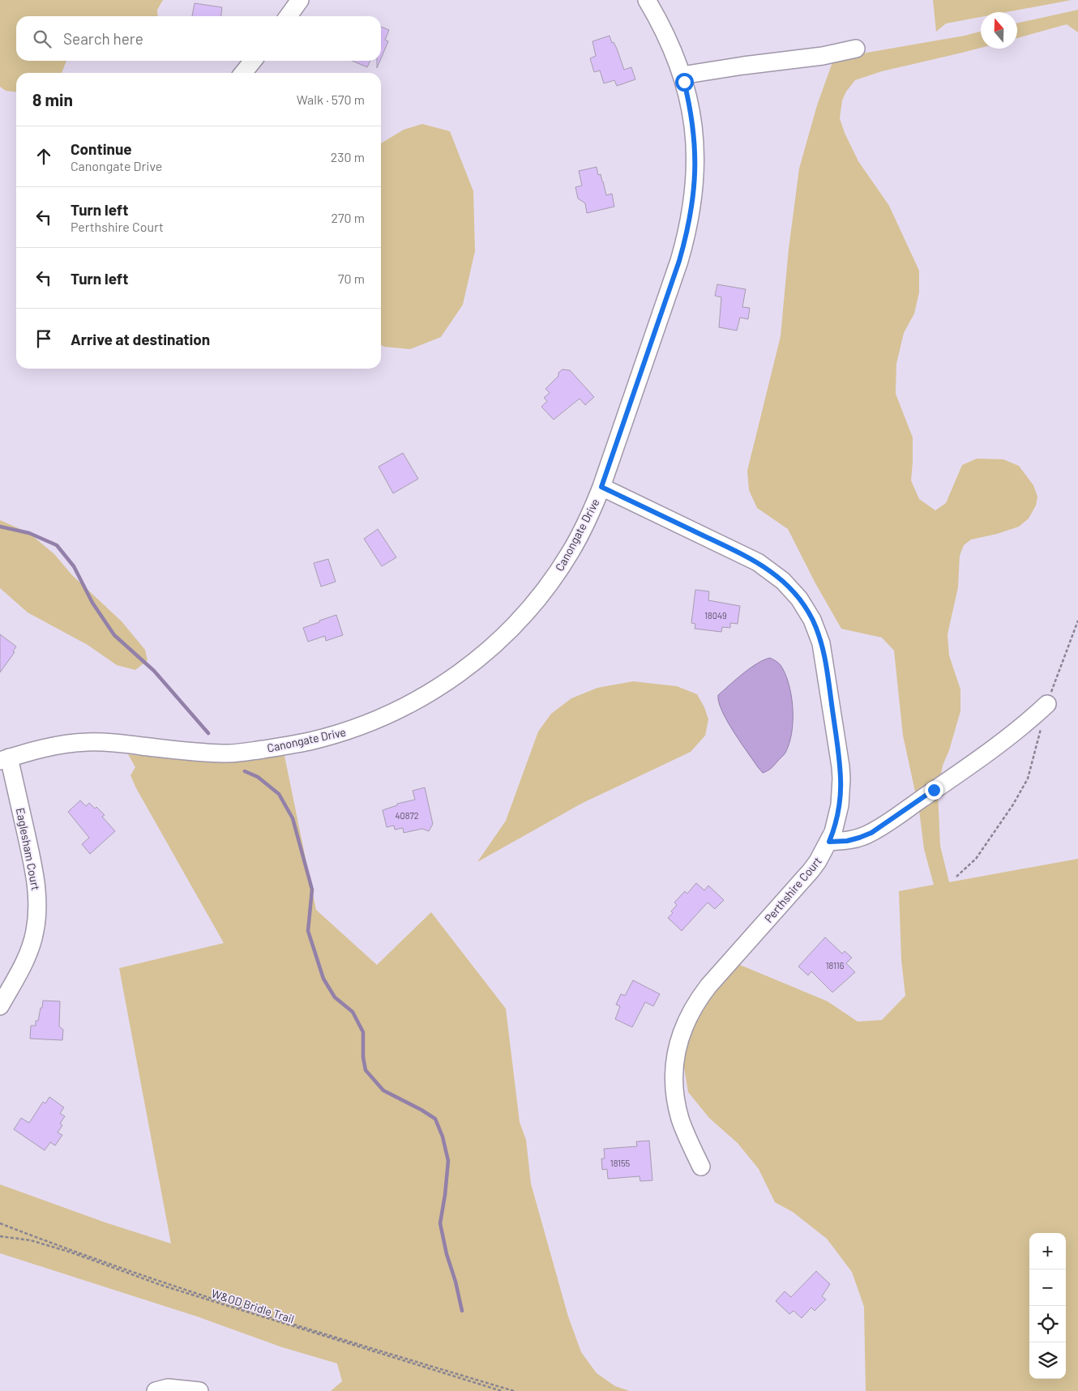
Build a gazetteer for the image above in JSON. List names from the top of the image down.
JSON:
{
  "streets": {
    "street": ["Canongate Drive", "Eaglesham Court", "Perthshire Court"],
    "path": ["W&OD Bridle Trail"]
  },
  "crossings": [
    ["Canongate Drive", "Eaglesham Court"],
    ["Canongate Drive", "Perthshire Court"]
  ],
  "house_numbers": [
    "18049",
    "40872",
    "18116",
    "18155"
  ],
  "north": "top",
  "page": {
    "search": "Search here",
    "heading": ["8 min", "Walk · 570 m"],
    "list": [
      ["Continue", "Canongate Drive", "230 m"],
      ["Turn left", "Perthshire Court", "270 m"],
      ["Turn left", "70 m"],
      "Arrive at destination"
    ],
    "map_buttons": ["+", "−"]
  }
}
